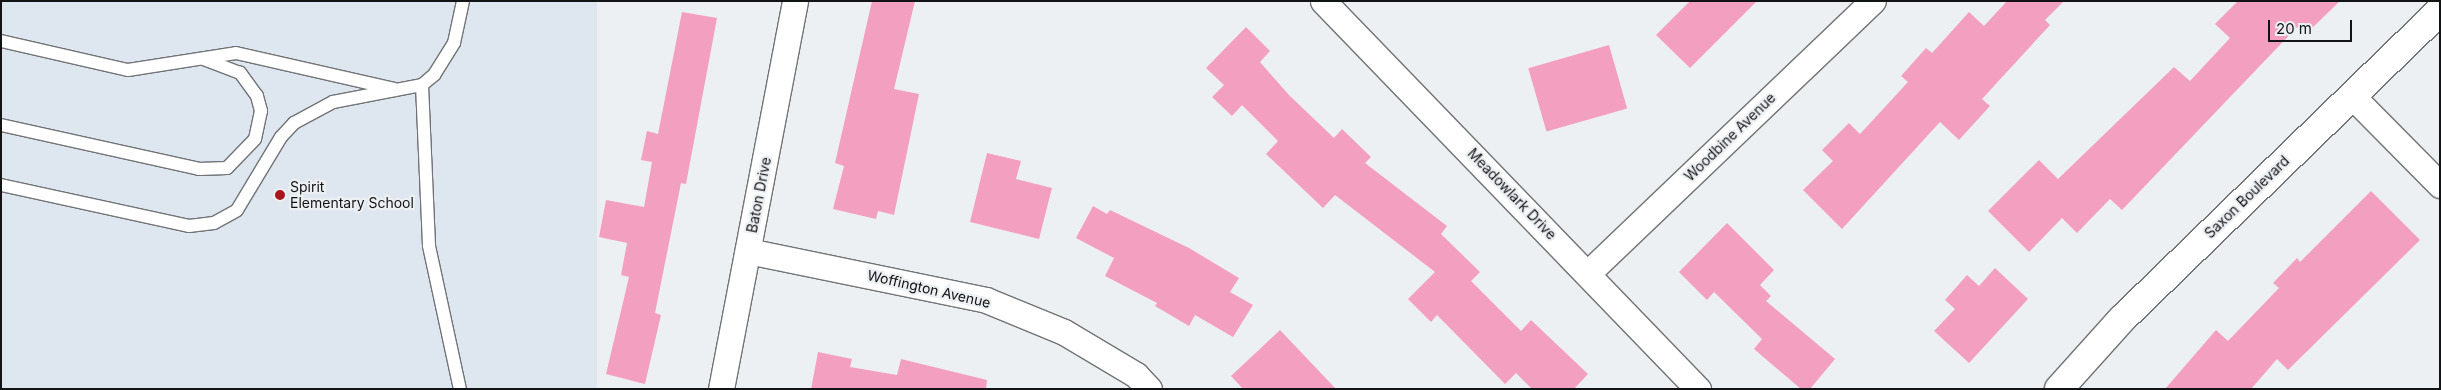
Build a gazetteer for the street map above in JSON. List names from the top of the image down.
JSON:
{
  "streets": {
    "main road": ["Saxon Boulevard"],
    "street": [
      "Woodbine Avenue",
      "Meadowlark Drive",
      "Baton Drive",
      "Woffington Avenue"
    ]
  },
  "crossings": [
    ["Woodbine Avenue", "Meadowlark Drive"],
    ["Baton Drive", "Woffington Avenue"]
  ],
  "places": ["Spirit Elementary School"],
  "scale_bar": "20 m"
}
